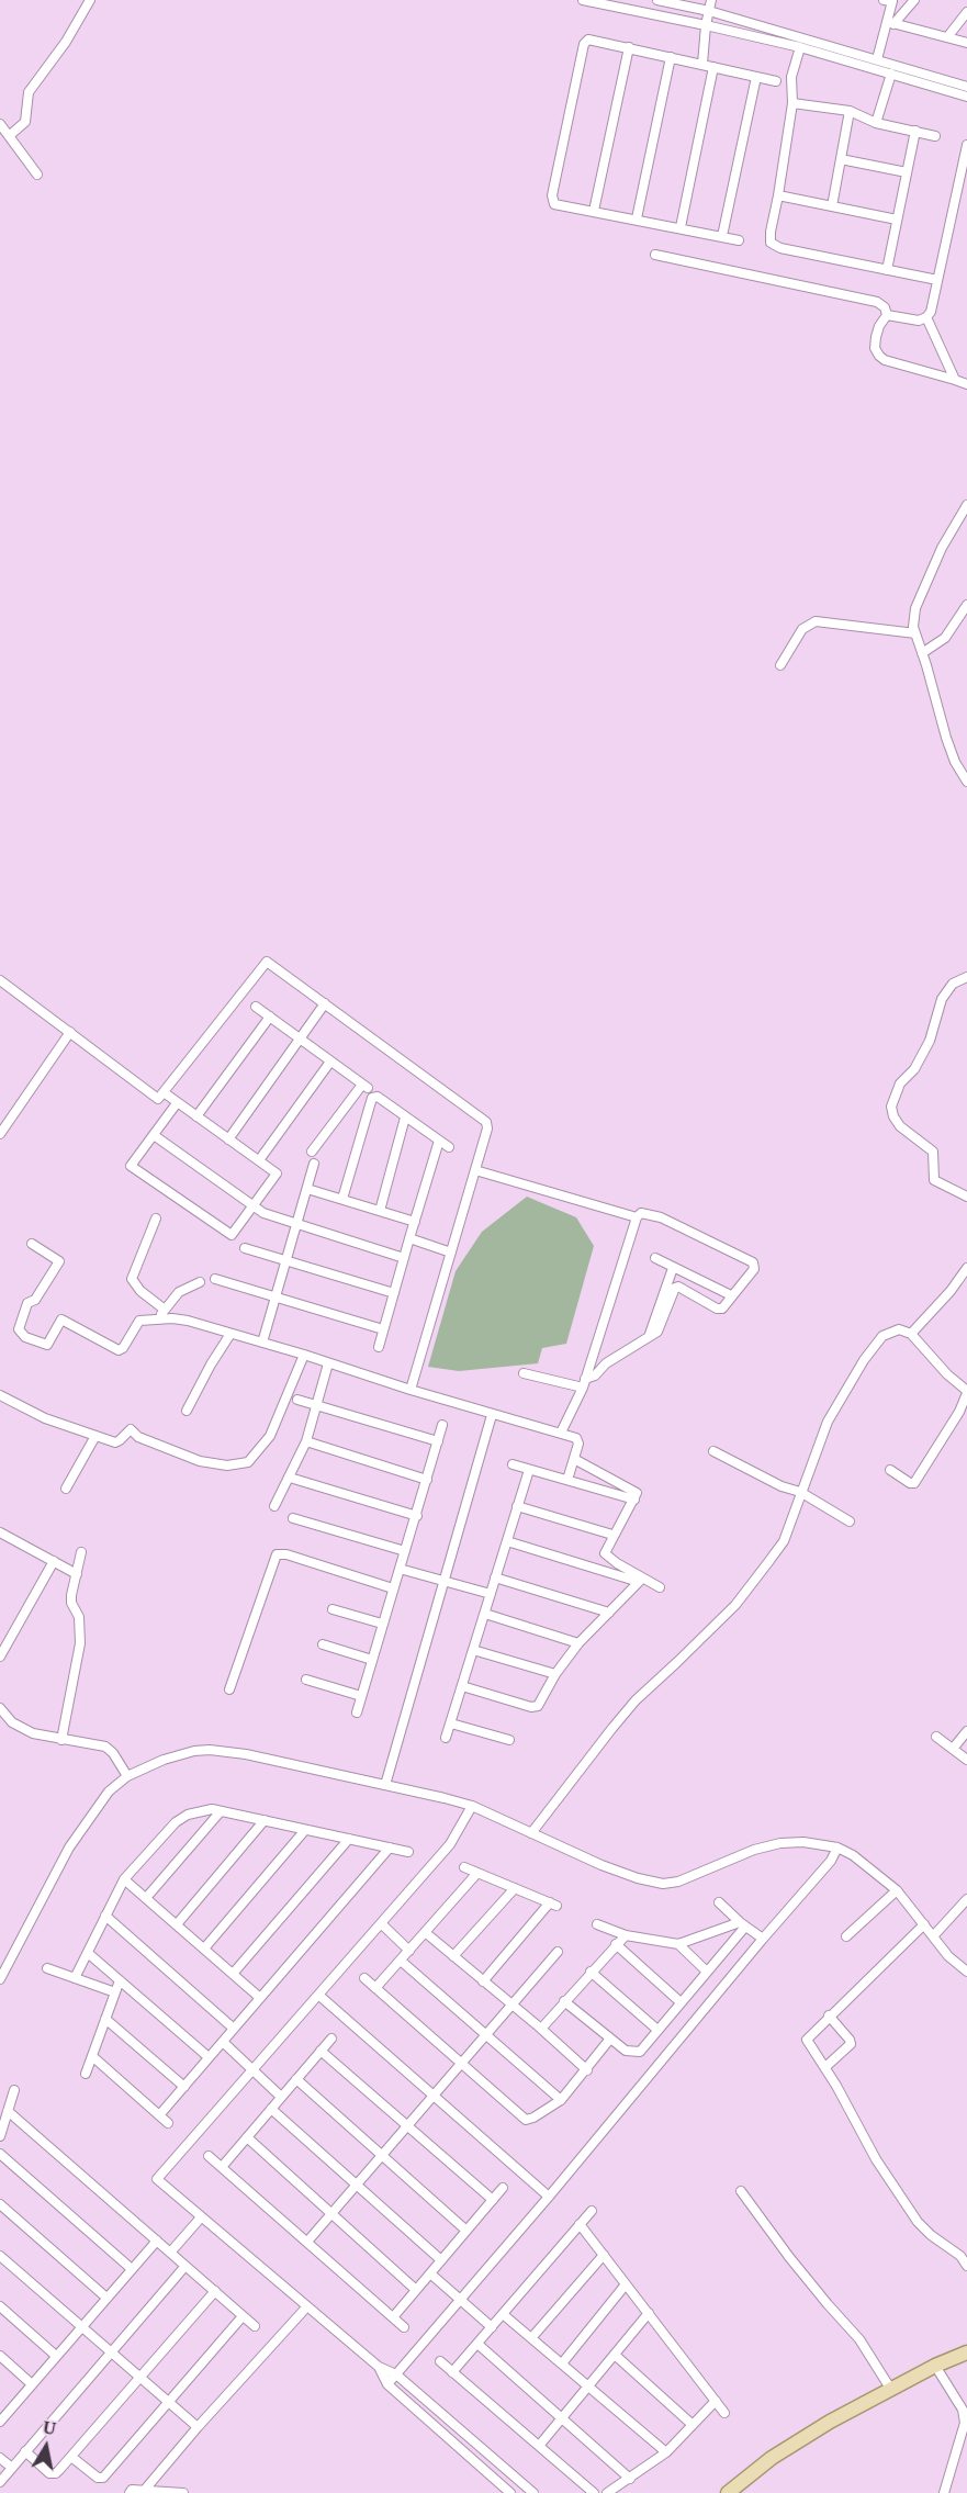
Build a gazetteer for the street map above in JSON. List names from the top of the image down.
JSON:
{
  "north": "top"
}
